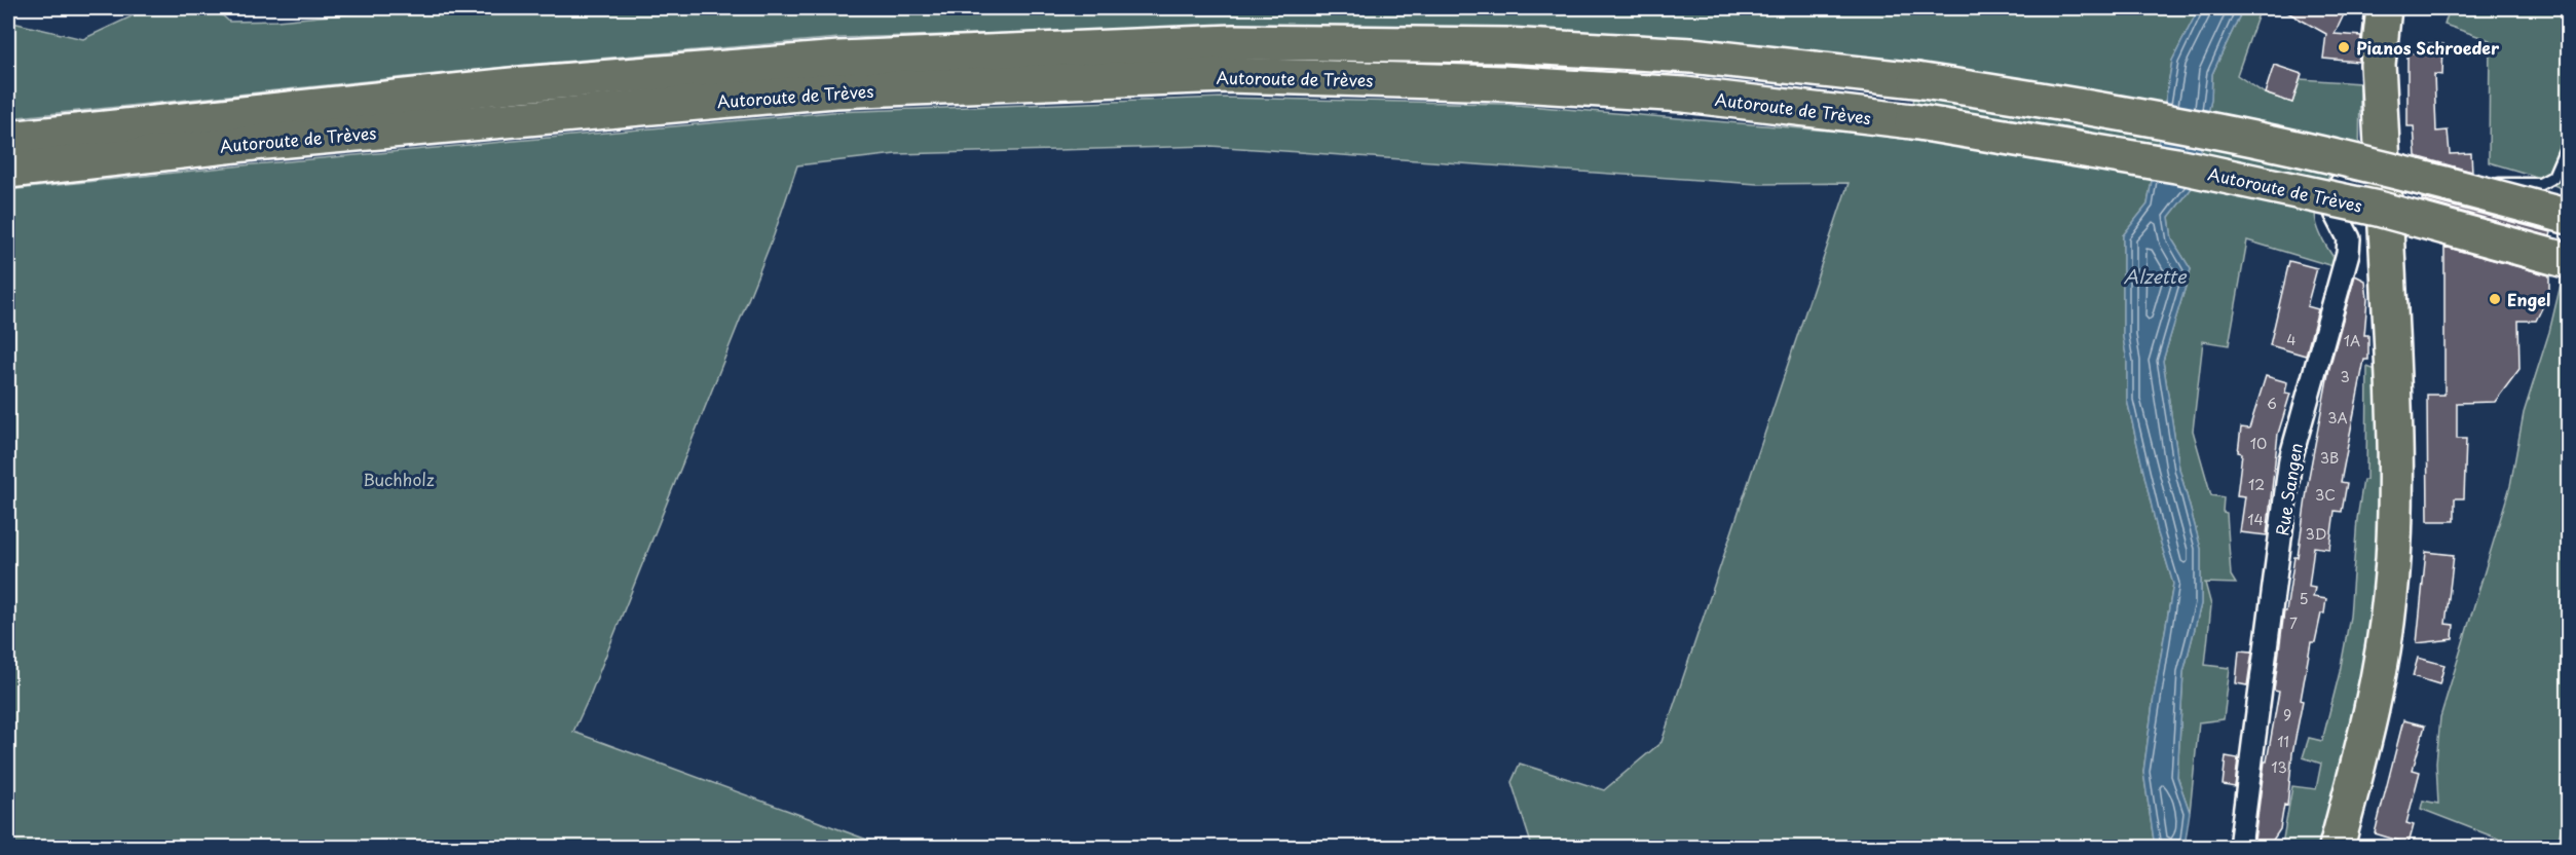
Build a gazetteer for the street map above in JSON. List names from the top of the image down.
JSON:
{
  "streets": {
    "main road": ["Autoroute de Trèves"],
    "street": ["Rue Sangen"]
  },
  "water": ["Alzette"],
  "parks": ["Buchholz"],
  "places": ["Pianos Schroeder", "Engel"],
  "house_numbers": [
    "4",
    "1A",
    "3",
    "6",
    "3A",
    "10",
    "3B",
    "12",
    "3C",
    "14",
    "3D",
    "5",
    "7",
    "9",
    "11",
    "13"
  ]
}
